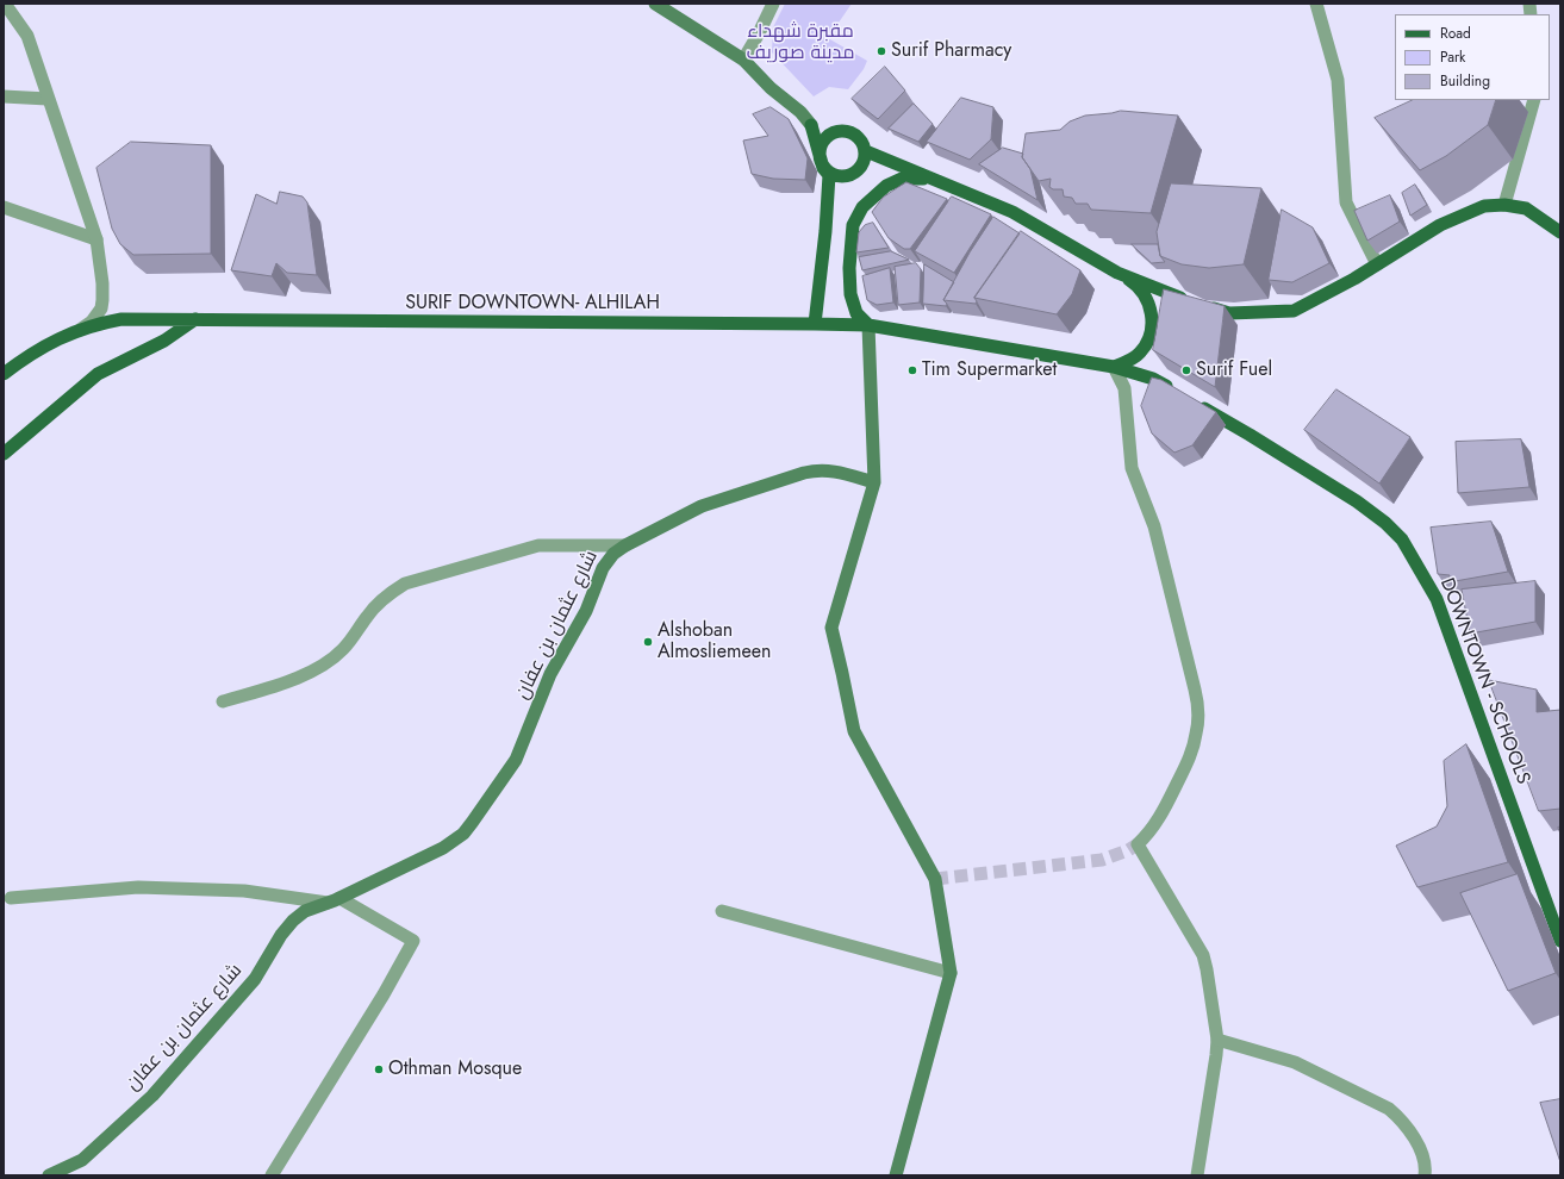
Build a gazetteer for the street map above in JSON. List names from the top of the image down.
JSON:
{
  "streets": {
    "main road": ["SURIF DOWNTOWN- ALHILAH", "شارع عثمان بن عفان", "DOWNTOWN - SCHOOLS"]
  },
  "parks": ["مقبرة شهداء مدينة صوريف"],
  "places": [
    "Surif Pharmacy",
    "Tim Supermarket",
    "Surif Fuel",
    "Alshoban Almosliemeen",
    "Othman Mosque"
  ],
  "legend": ["Road", "Park", "Building"]
}
